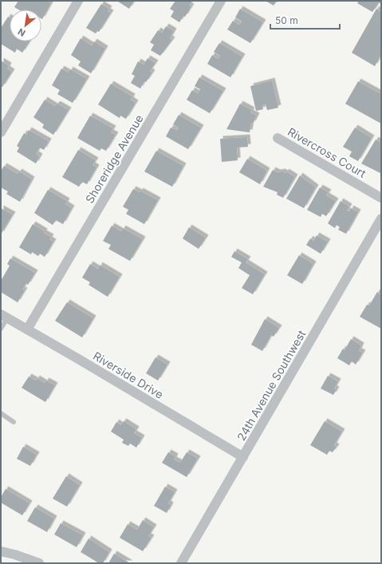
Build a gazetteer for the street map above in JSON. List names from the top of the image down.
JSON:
{
  "streets": {
    "street": [
      "Rivercross Court",
      "Shoreridge Avenue",
      "Riverside Drive",
      "24th Avenue Southwest"
    ]
  },
  "crossings": [
    ["Shoreridge Avenue", "Riverside Drive"],
    ["Riverside Drive", "24th Avenue Southwest"]
  ],
  "scale_bar": "50 m",
  "north": "bottom left"
}
